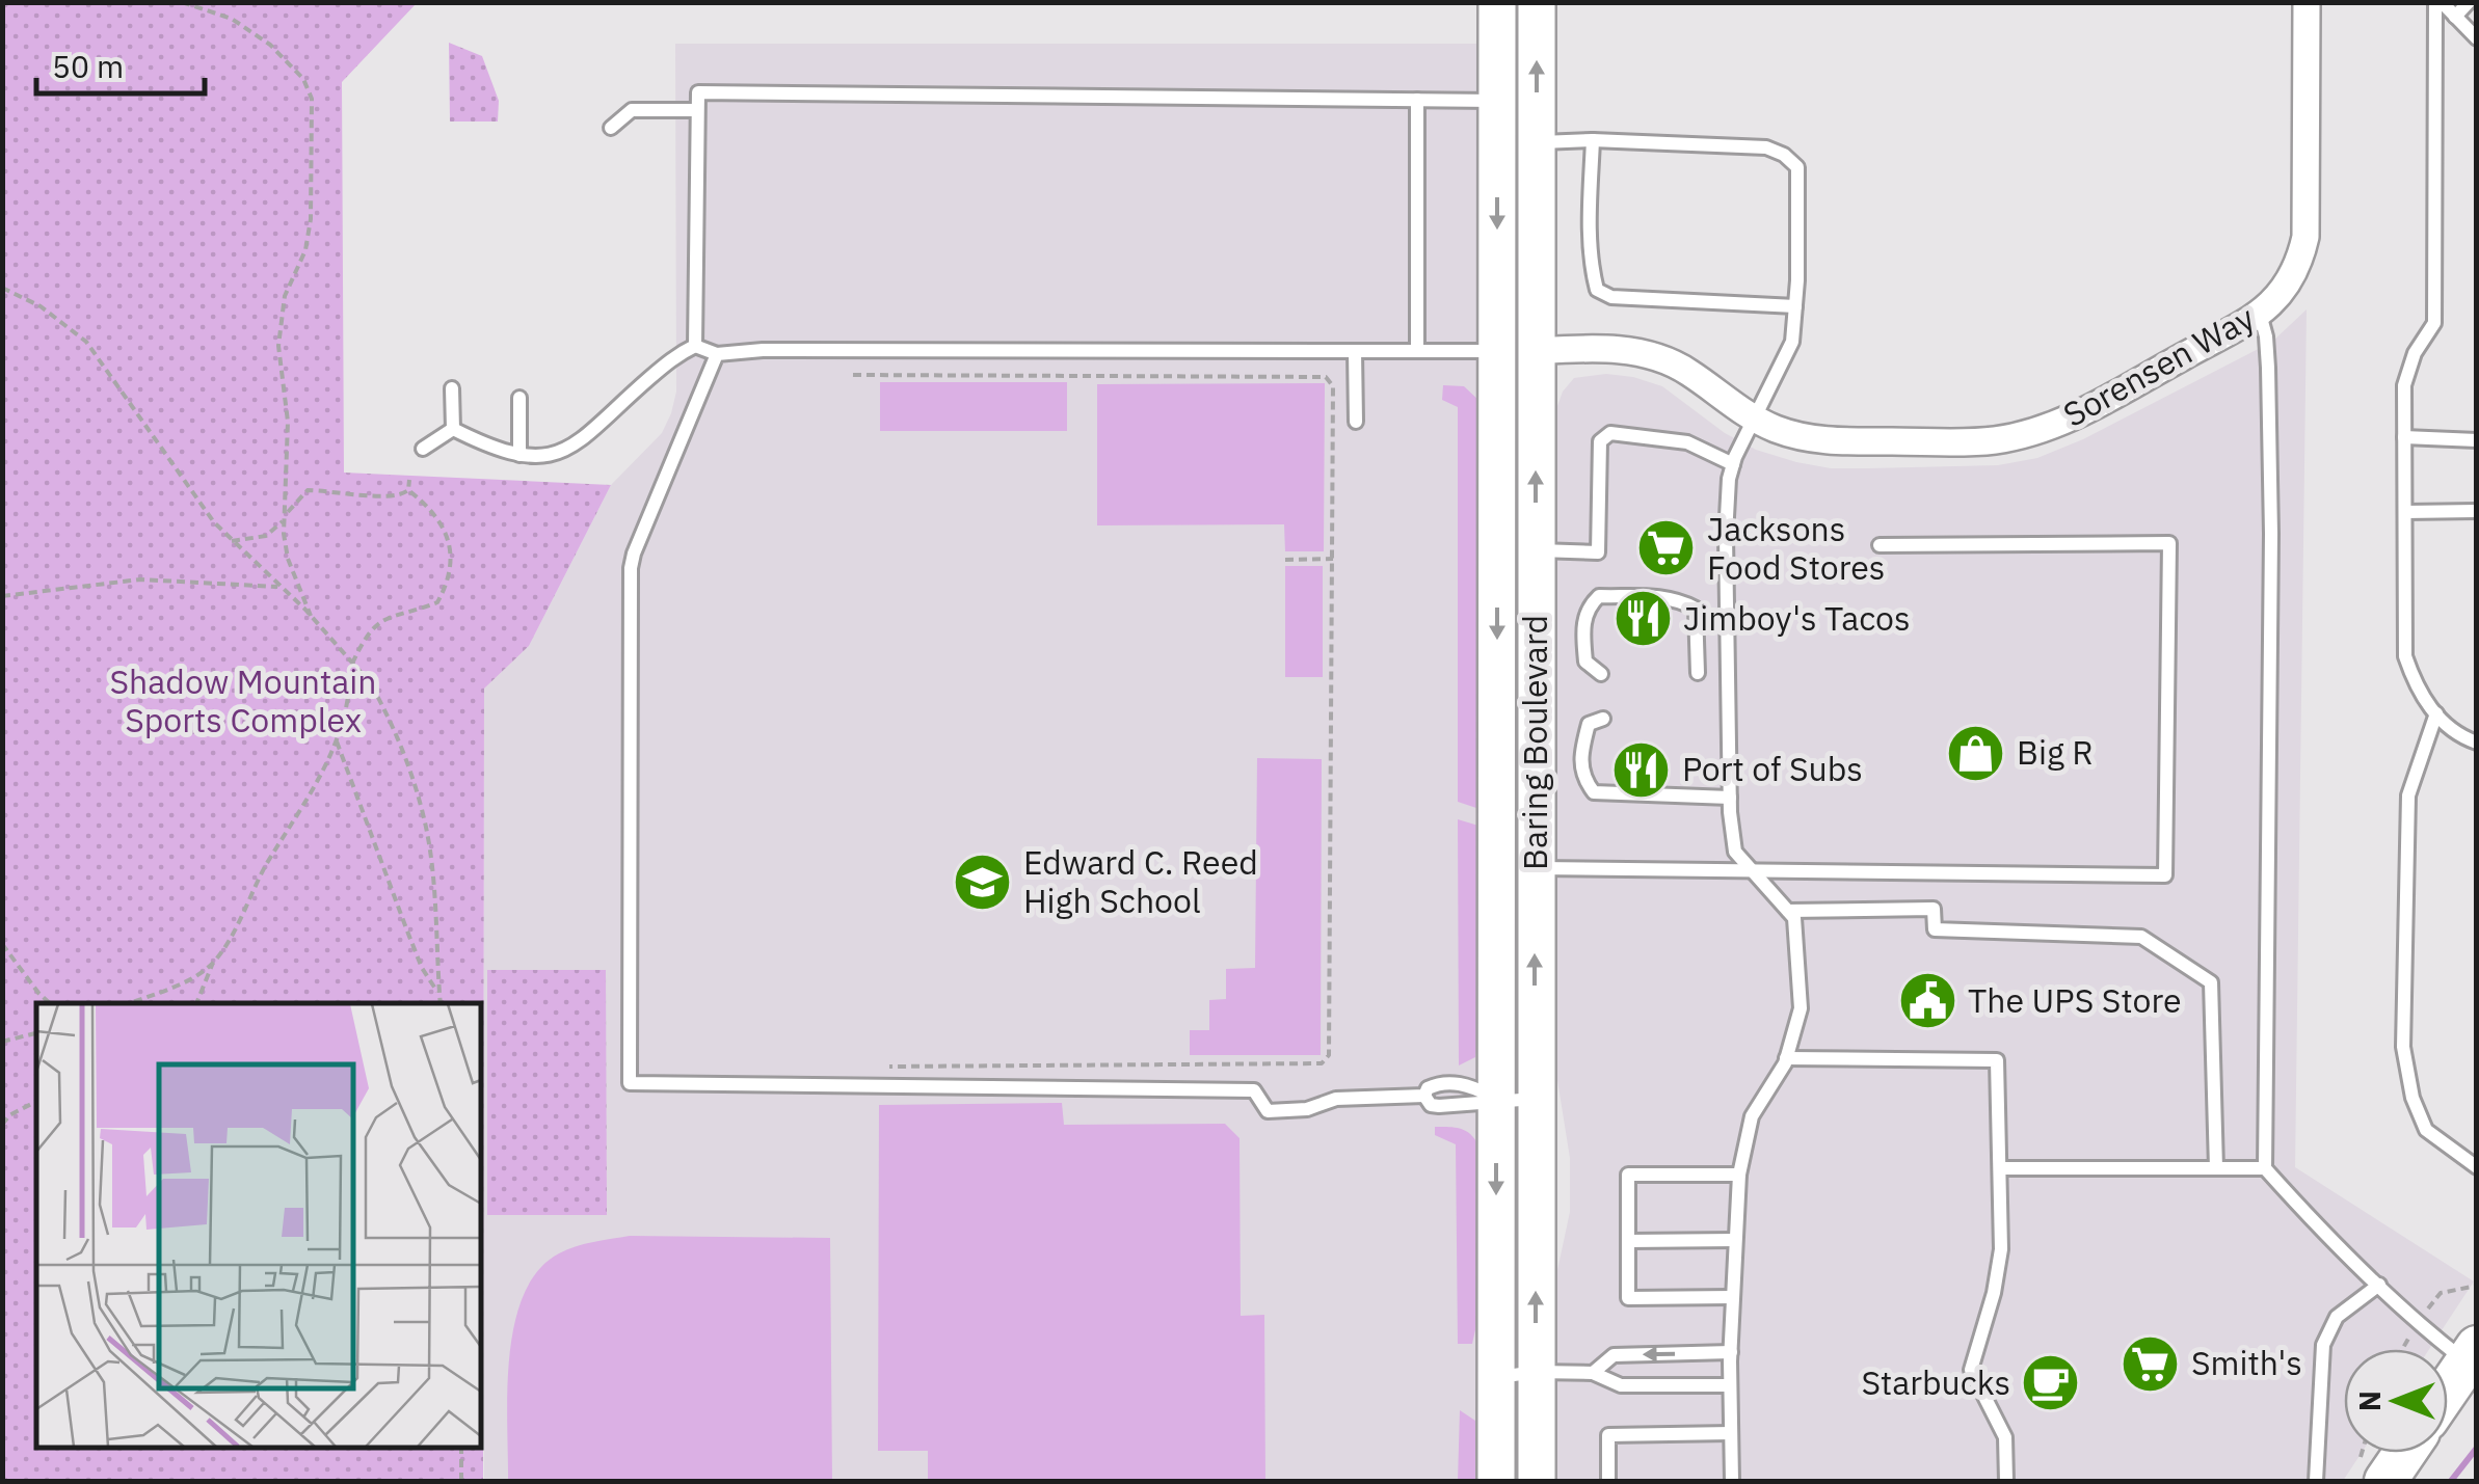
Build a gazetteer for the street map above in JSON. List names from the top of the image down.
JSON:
{
  "streets": {
    "main road": ["Baring Boulevard"],
    "street": ["Sorensen Way"]
  },
  "crossings": [
    ["Sorensen Way", "Baring Boulevard"]
  ],
  "parks": ["Shadow Mountain Sports Complex"],
  "places": {
    "supermarket": ["Jacksons Food Stores", "Smith's"],
    "restaurant": ["Jimboy's Tacos", "Port of Subs"],
    "shop": ["Big R"],
    "school or university": ["Edward C. Reed High School"],
    "public building": ["The UPS Store"],
    "cafe": ["Starbucks"]
  },
  "scale_bar": "50 m",
  "north": "left"
}
